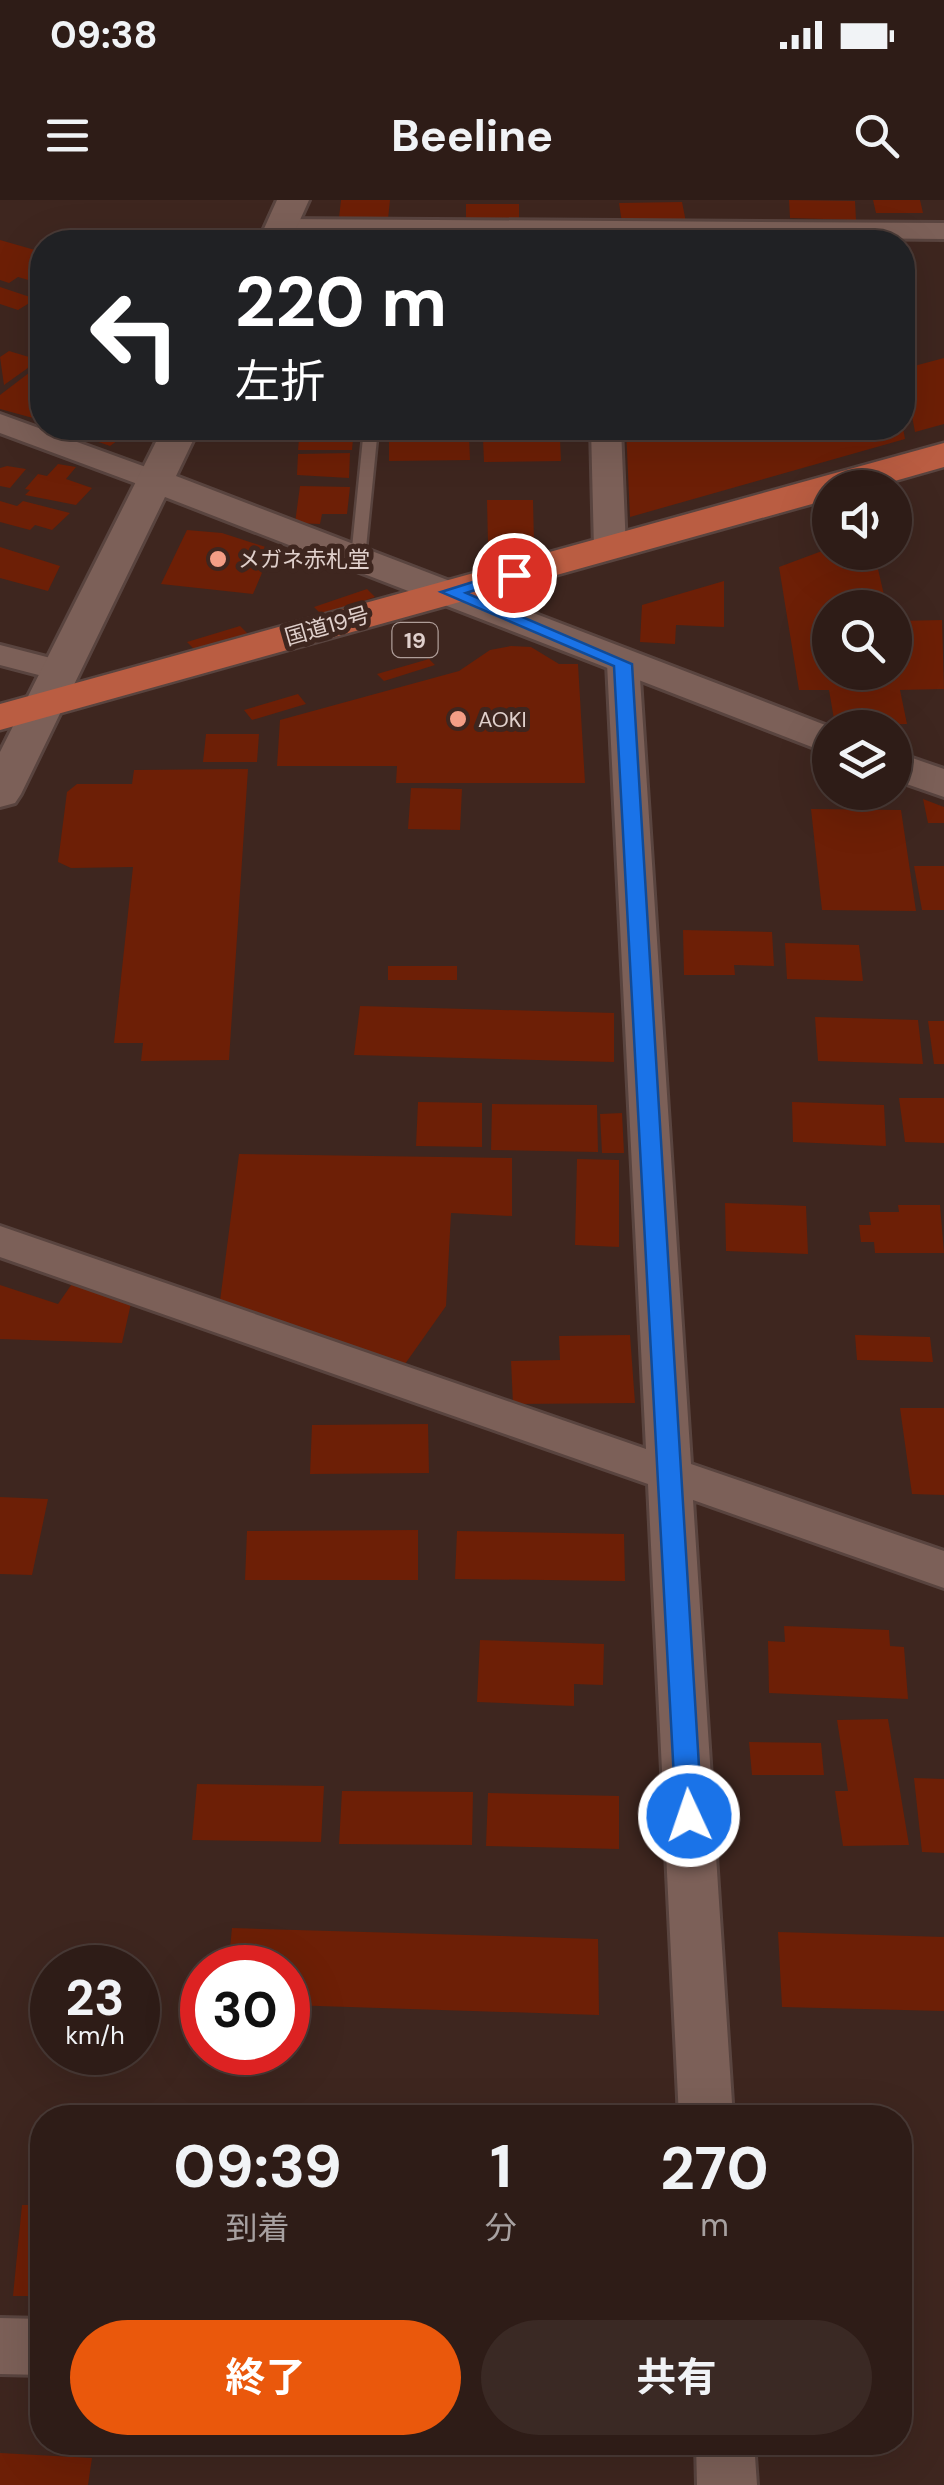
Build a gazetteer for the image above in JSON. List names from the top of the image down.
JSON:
{
  "streets": {
    "highway": ["国道19号", "19"]
  },
  "places": ["メガネ赤札堂", "AOKI"],
  "page": {
    "status": "09:38",
    "header": "Beeline",
    "turn": ["220 m", "左折"],
    "speed": "23 km/h",
    "limit": "30",
    "eta": [
      "09:39",
      "到着",
      "1",
      "分",
      "270",
      "m"
    ],
    "buttons": ["終了", "共有"]
  }
}
